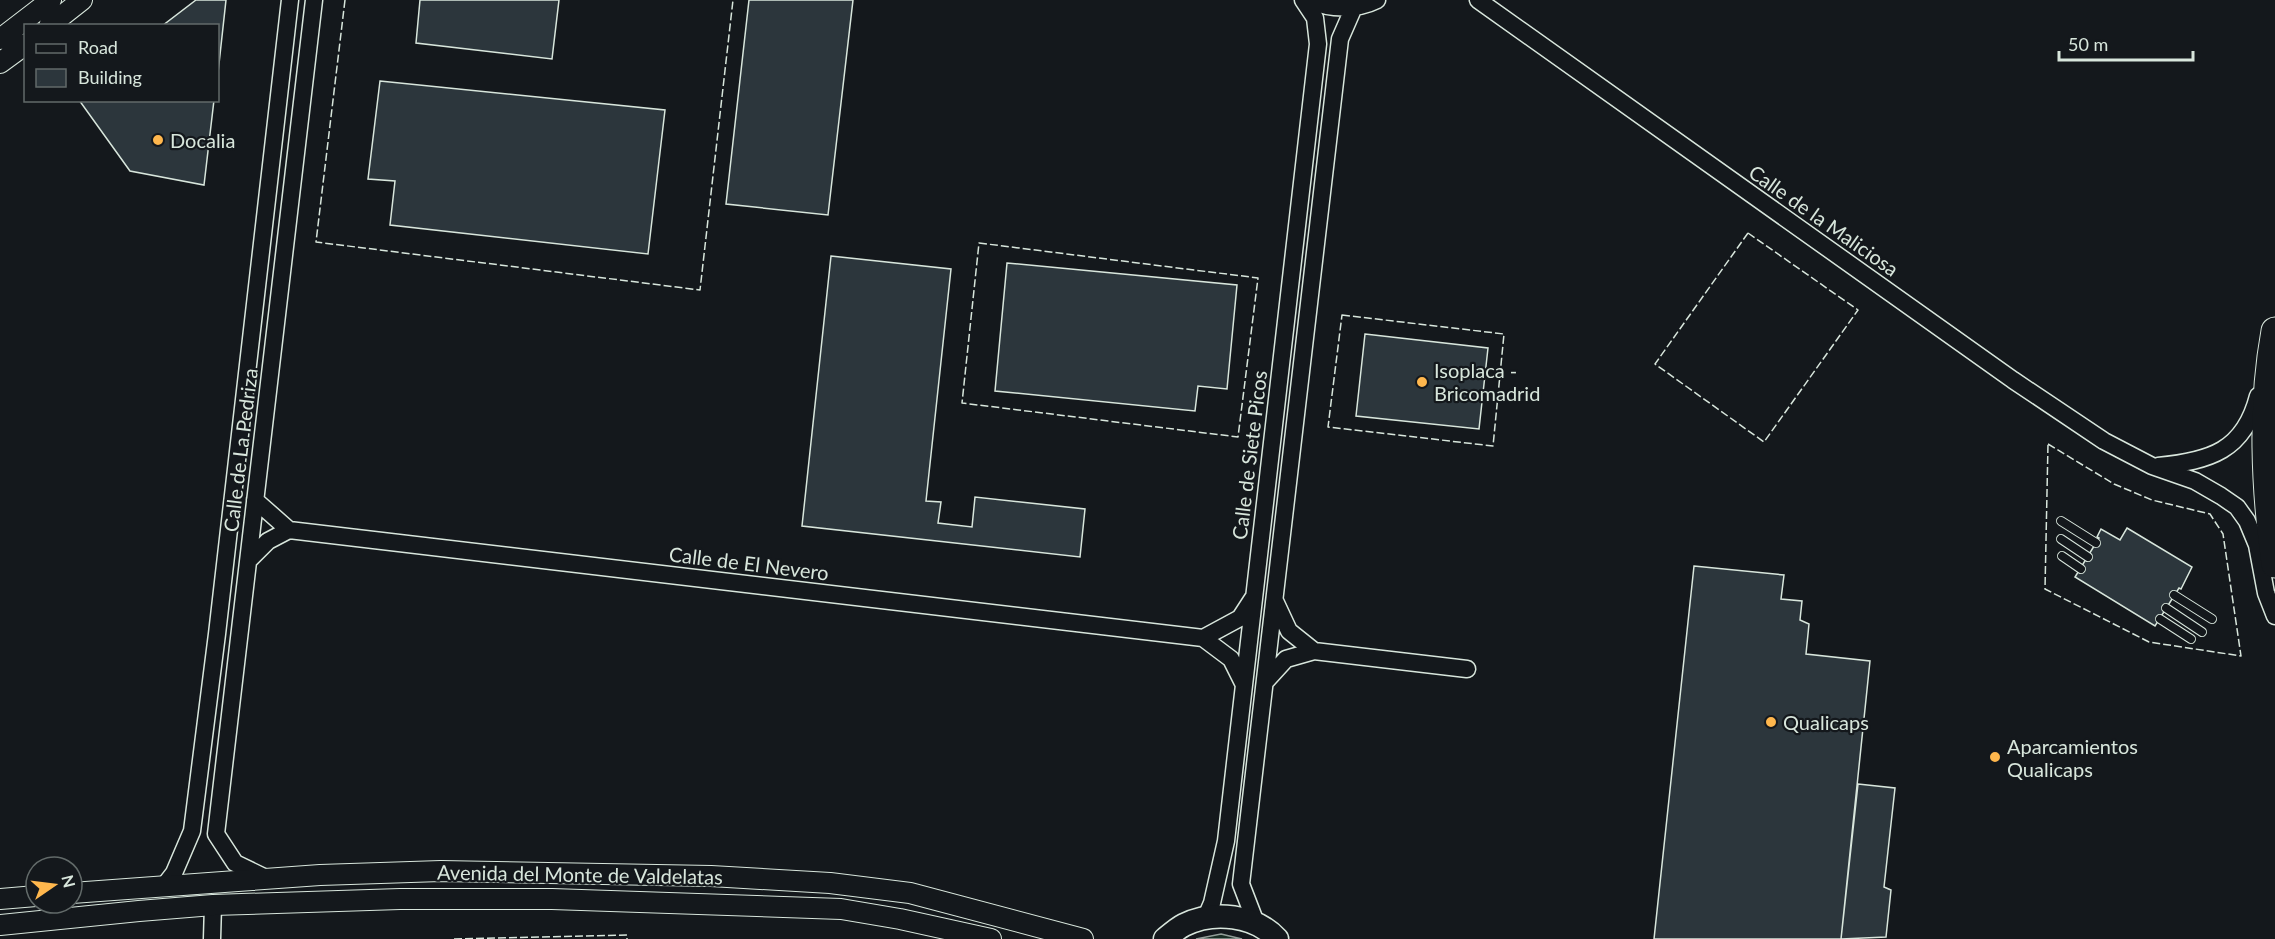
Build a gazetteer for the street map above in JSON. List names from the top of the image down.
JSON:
{
  "streets": {
    "street": [
      "Calle de la Maliciosa",
      "Calle de La Pedriza",
      "Calle de Siete Picos",
      "Calle de El Nevero",
      "Avenida del Monte de Valdelatas"
    ]
  },
  "crossings": [
    ["Calle de La Pedriza", "Avenida del Monte de Valdelatas"]
  ],
  "places": [
    "Docalia",
    "Isoplaca - Bricomadrid",
    "Qualicaps",
    "Aparcamientos Qualicaps"
  ],
  "legend": ["Road", "Building"],
  "scale_bar": "50 m",
  "north": "right"
}
